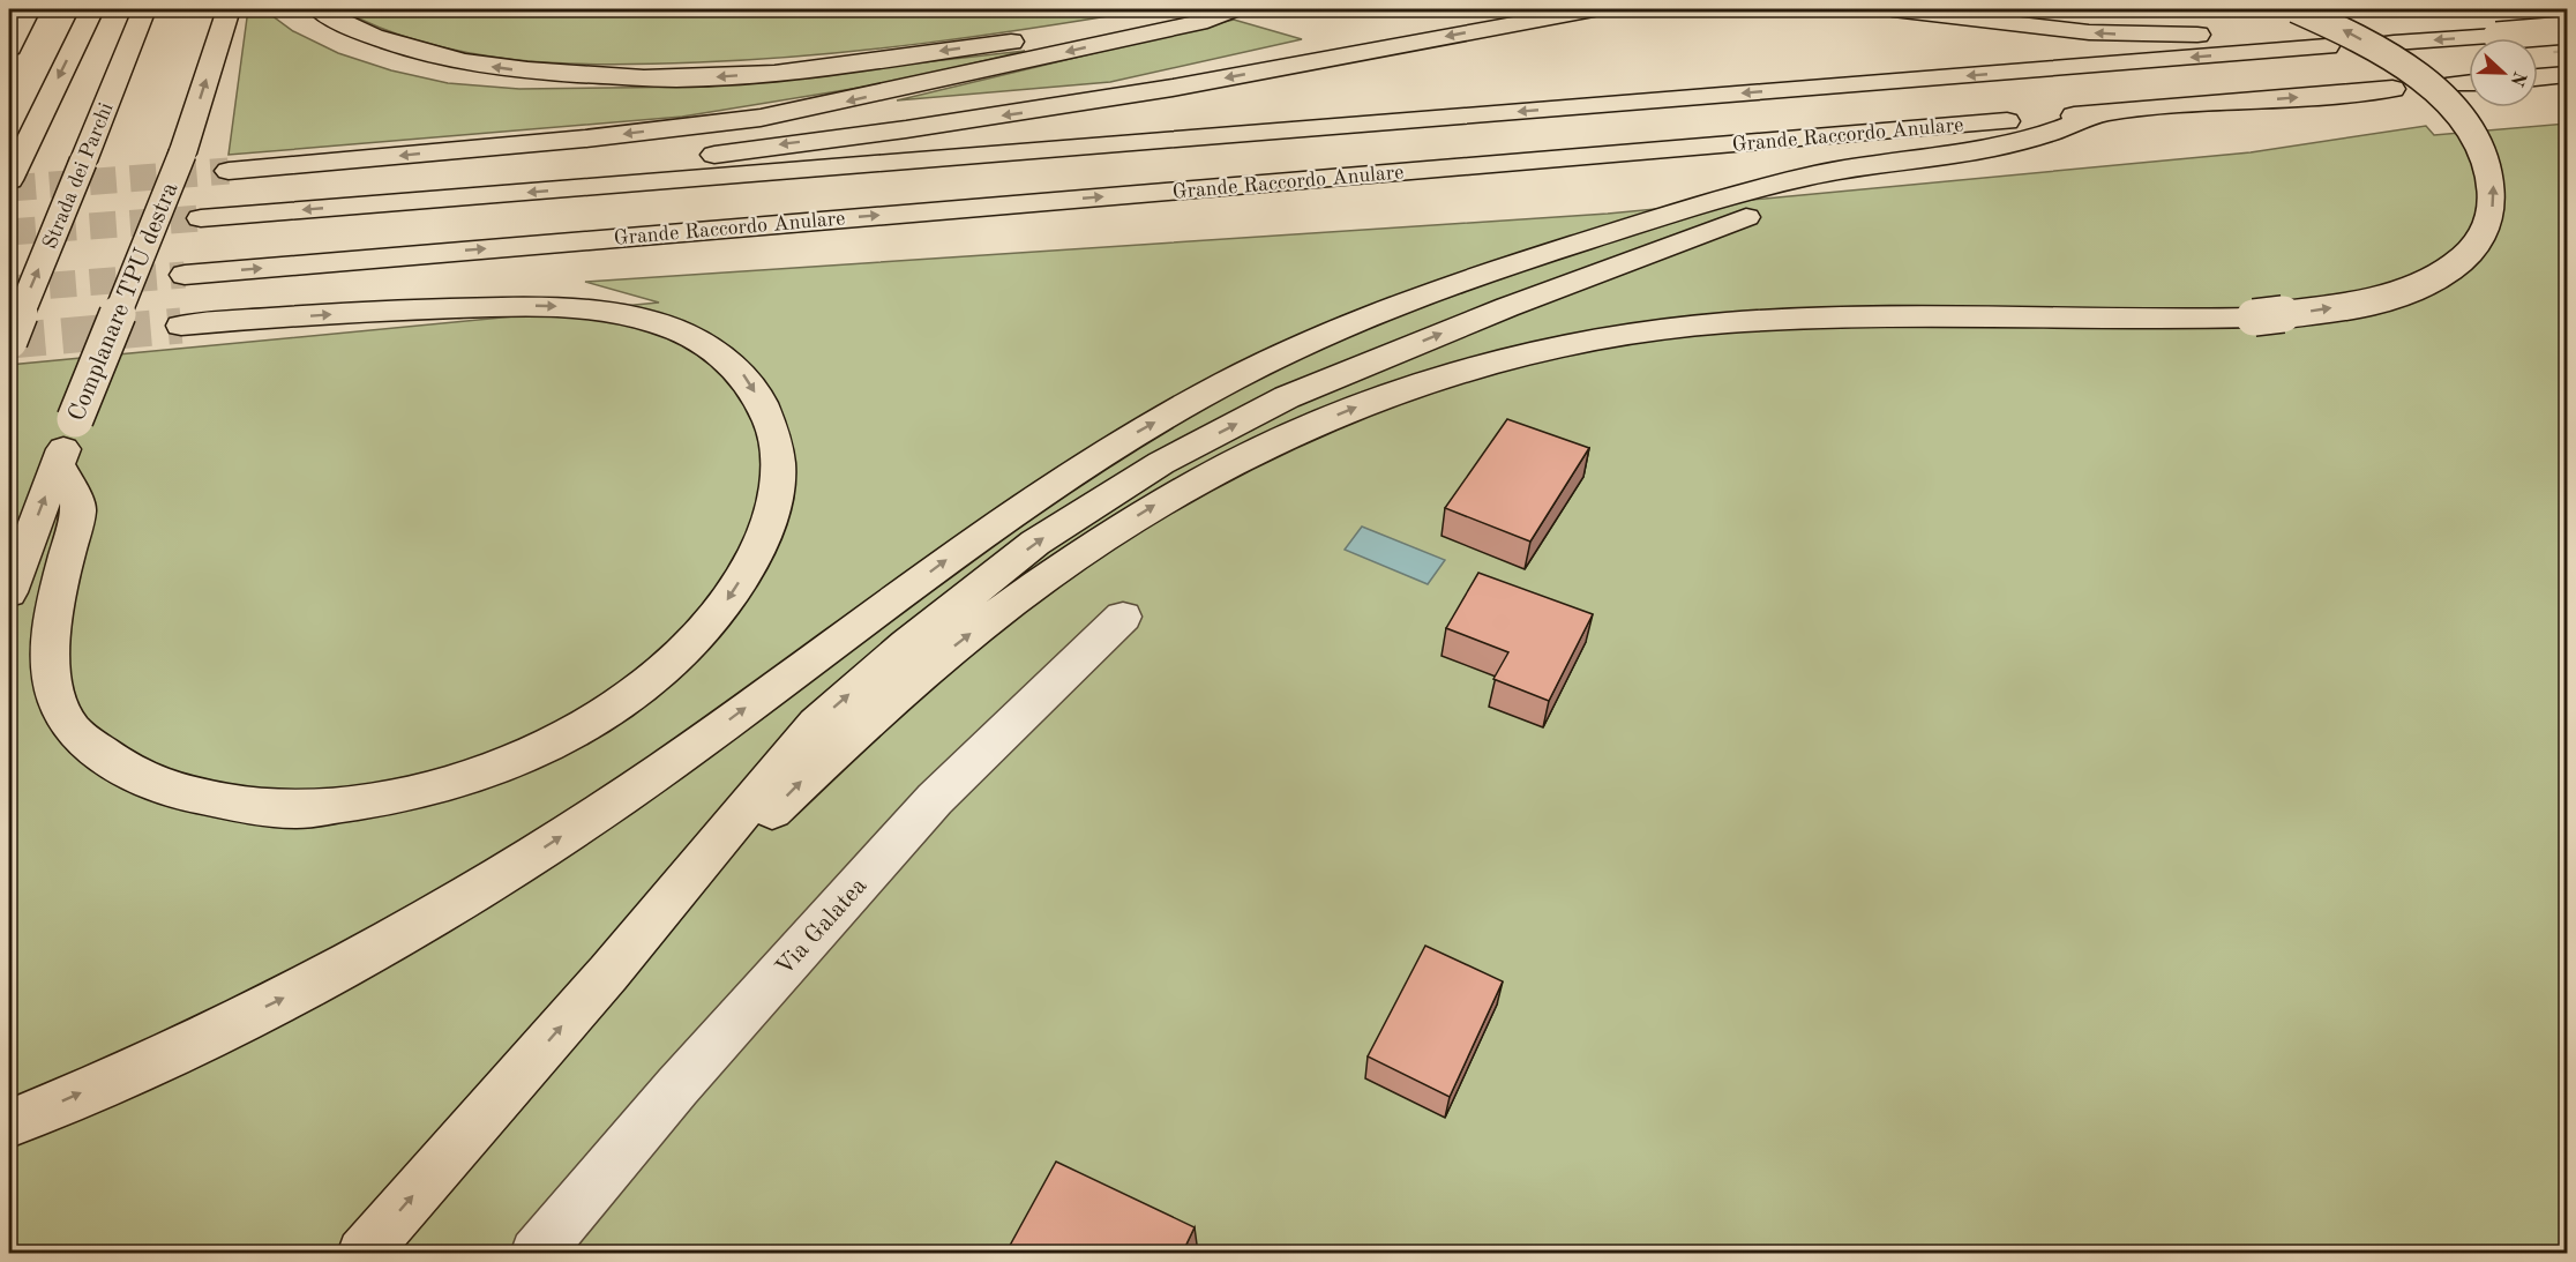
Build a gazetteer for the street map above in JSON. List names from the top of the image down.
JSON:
{
  "streets": {
    "highway": ["Grande Raccordo Anulare", "Strada dei Parchi", "Complanare TPU destra"],
    "street": ["Via Galatea"]
  },
  "north": "right"
}
